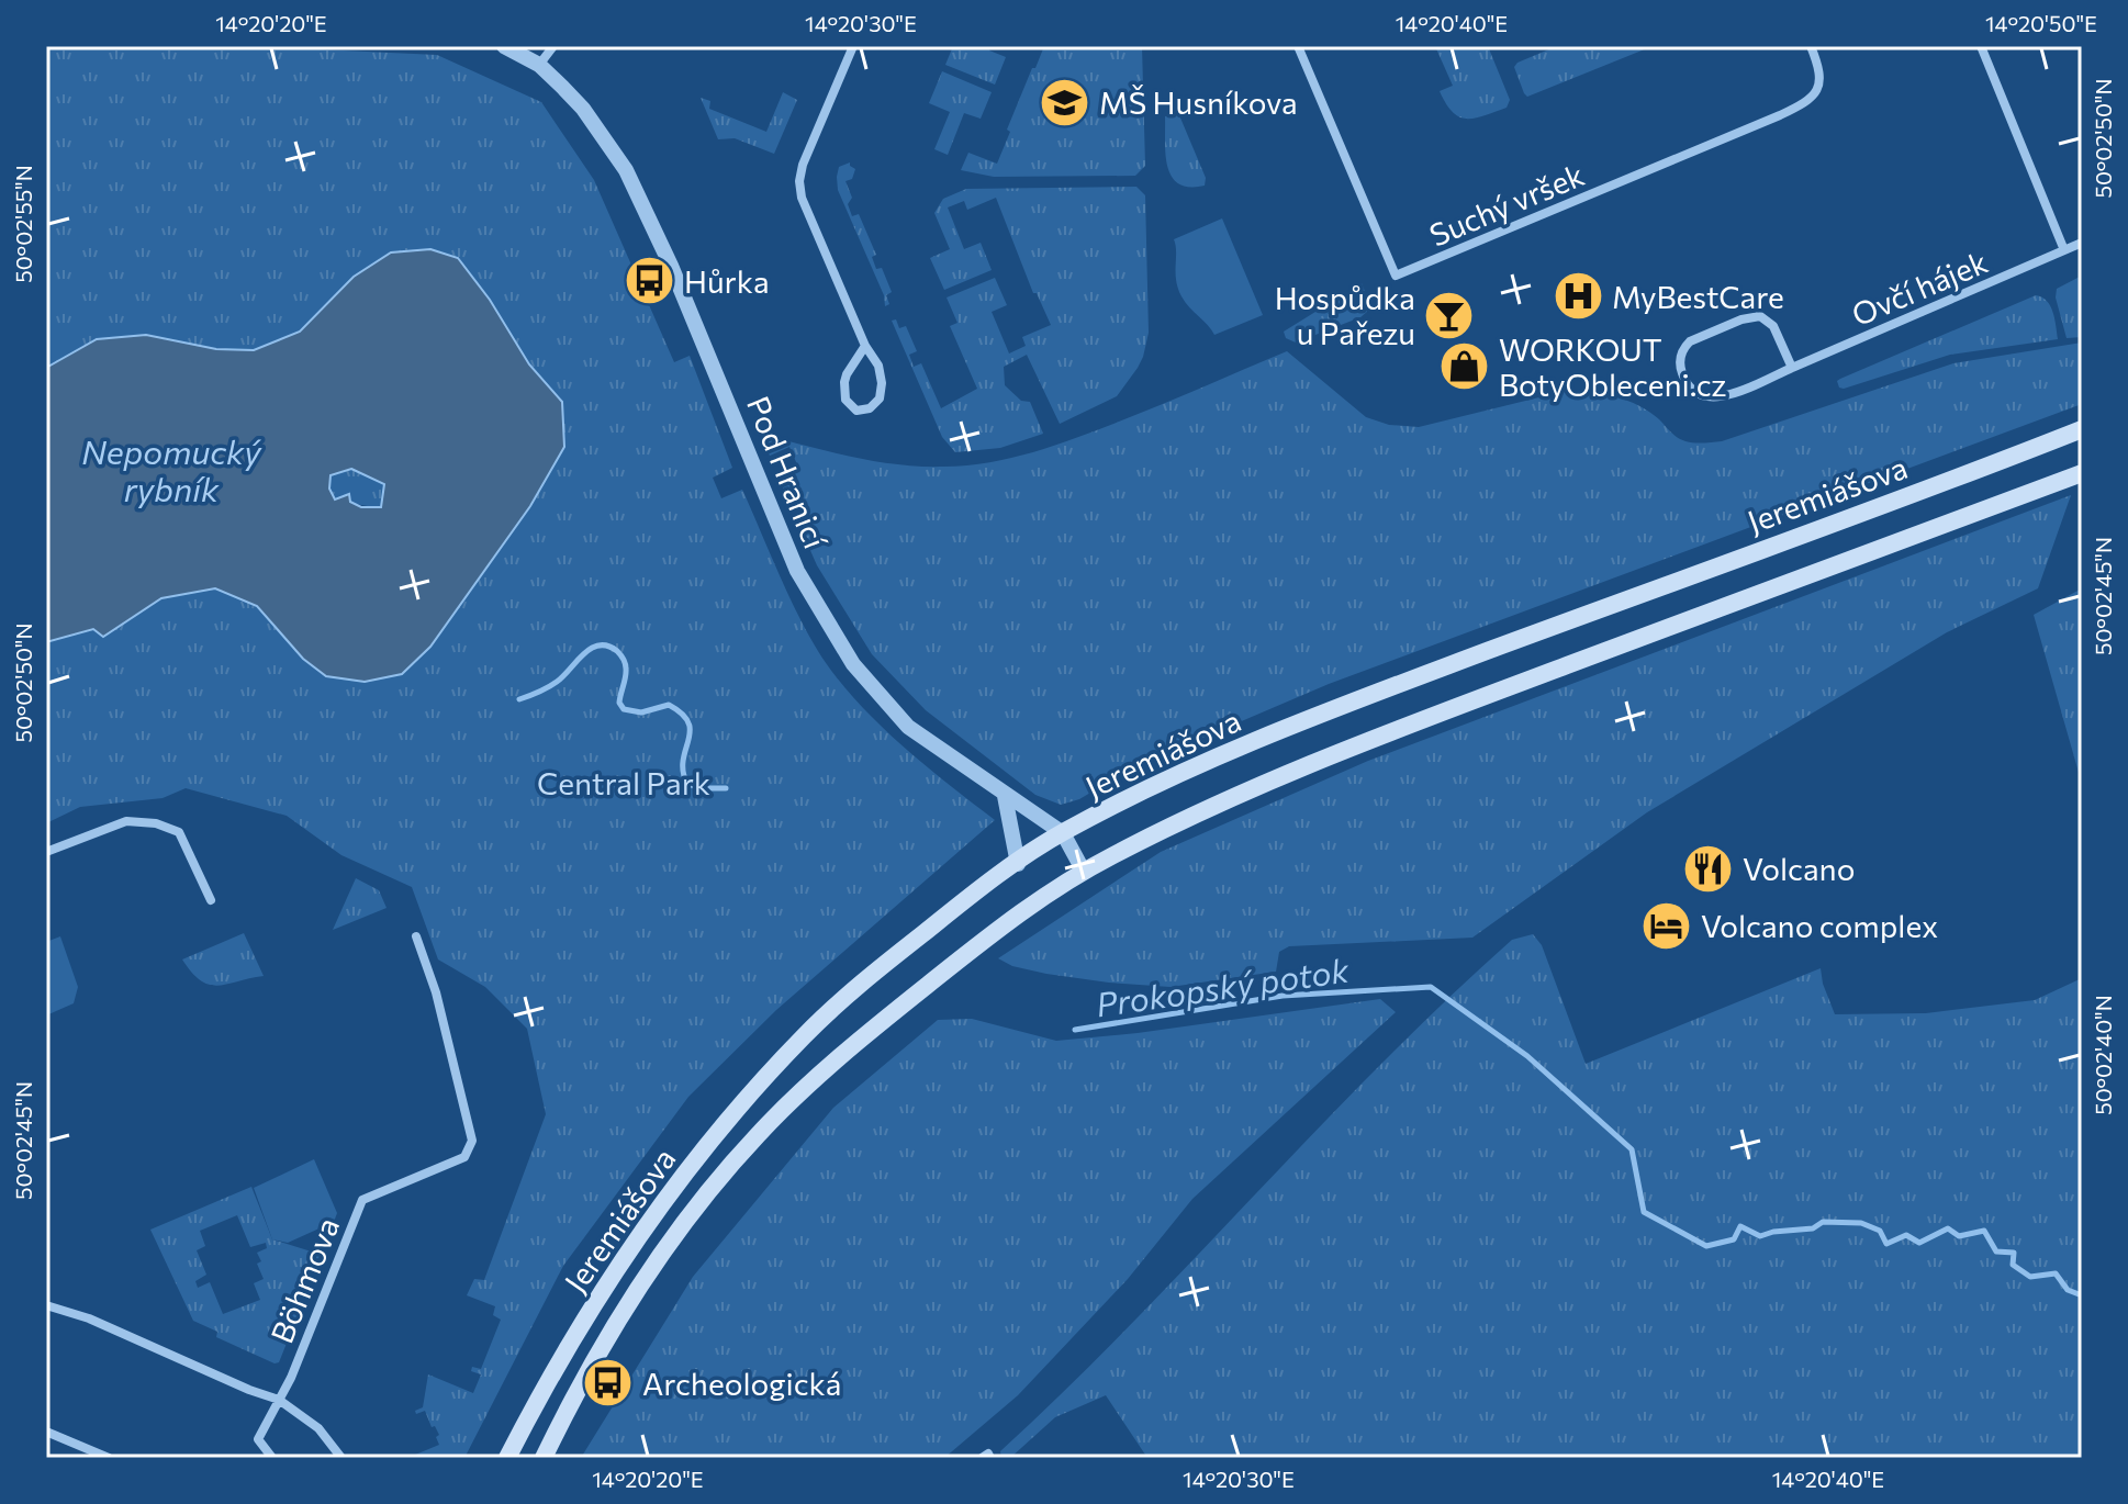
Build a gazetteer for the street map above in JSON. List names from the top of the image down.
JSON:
{
  "streets": {
    "main road": ["Jeremiášova"],
    "street": [
      "Suchý vršek",
      "Ovčí hájek",
      "Pod Hranicí",
      "Böhmova"
    ]
  },
  "crossings": [
    ["Pod Hranicí", "Jeremiášova"]
  ],
  "water": ["Nepomucký rybník", "Prokopský potok"],
  "parks": ["Central Park"],
  "places": {
    "school or university": ["MŠ Husníkova"],
    "bus stop": ["Hůrka", "Archeologická"],
    "hospital": ["MyBestCare"],
    "bar": ["Hospůdka u Pařezu"],
    "shop": ["WORKOUT BotyObleceni.cz"],
    "restaurant": ["Volcano"],
    "hotel": ["Volcano complex"]
  },
  "coordinates": [
    "14°20'20\"E",
    "14°20'30\"E",
    "14°20'40\"E",
    "14°20'50\"E",
    "50°02'50\"N",
    "50°02'55\"N",
    "50°02'45\"N",
    "50°02'40\"N"
  ]
}
